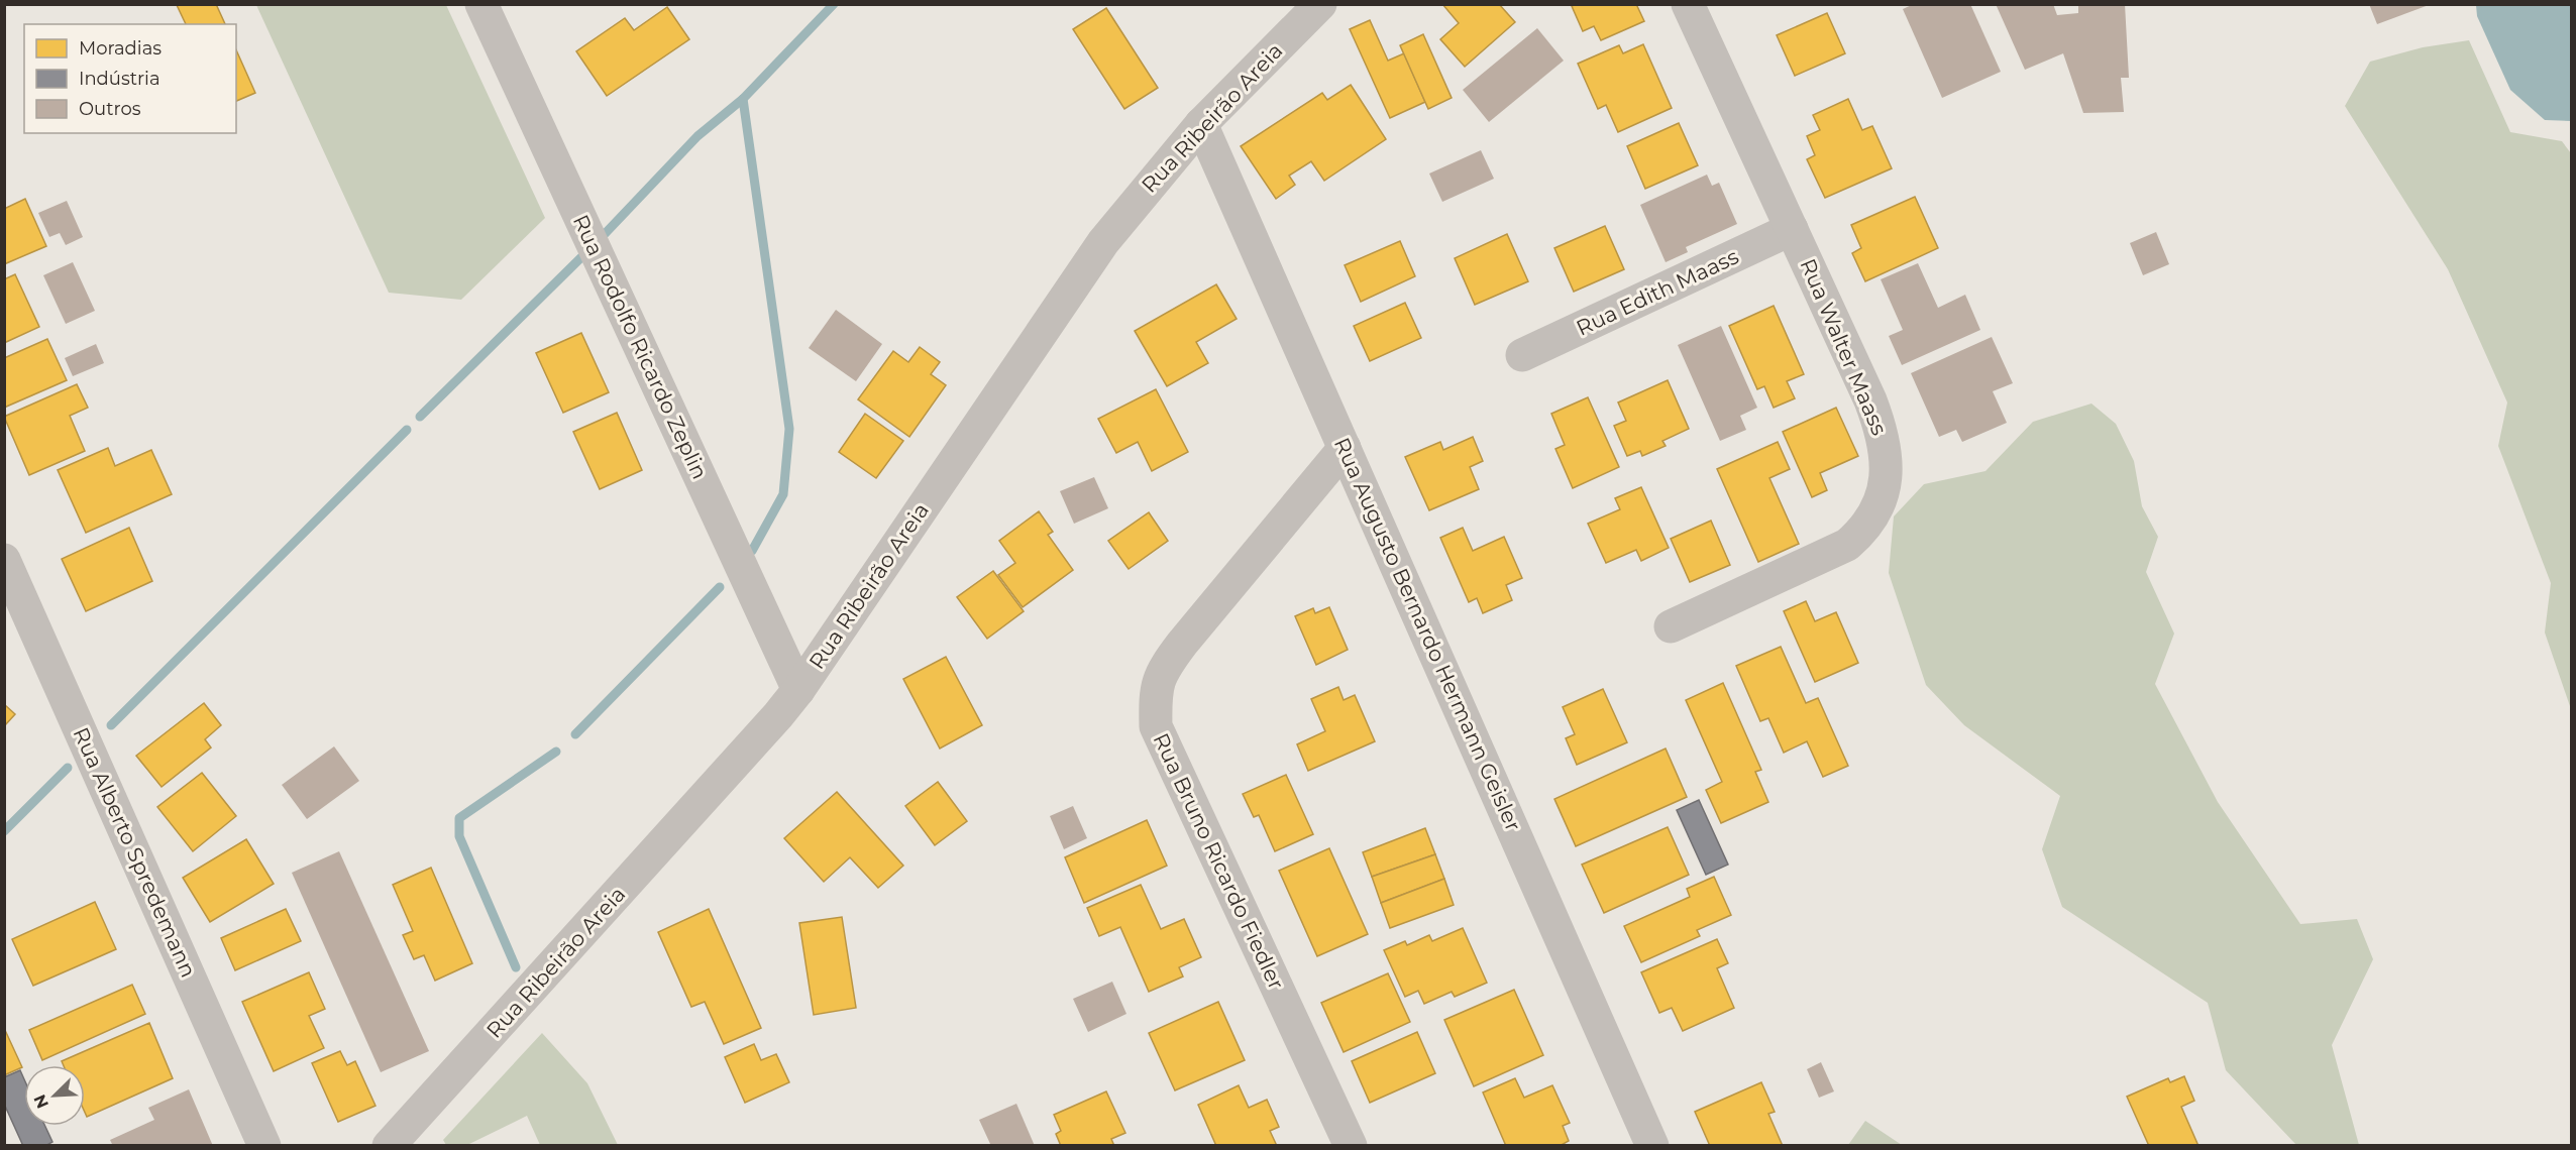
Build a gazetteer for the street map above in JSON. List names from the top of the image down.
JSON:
{
  "streets": {
    "street": [
      "Rua Ribeirão Areia",
      "Rua Edith Maass",
      "Rua Rodolfo Ricardo Zeplin",
      "Rua Walter Maass",
      "Rua Augusto Bernardo Hermann Geisler",
      "Rua Alberto Spredemann",
      "Rua Bruno Ricardo Fiedler"
    ]
  },
  "crossings": [
    ["Rua Ribeirão Areia", "Rua Rodolfo Ricardo Zeplin"],
    ["Rua Ribeirão Areia", "Rua Augusto Bernardo Hermann Geisler"],
    ["Rua Edith Maass", "Rua Walter Maass"],
    ["Rua Augusto Bernardo Hermann Geisler", "Rua Bruno Ricardo Fiedler"]
  ],
  "legend": ["Moradias", "Indústria", "Outros"],
  "north": "bottom left"
}
